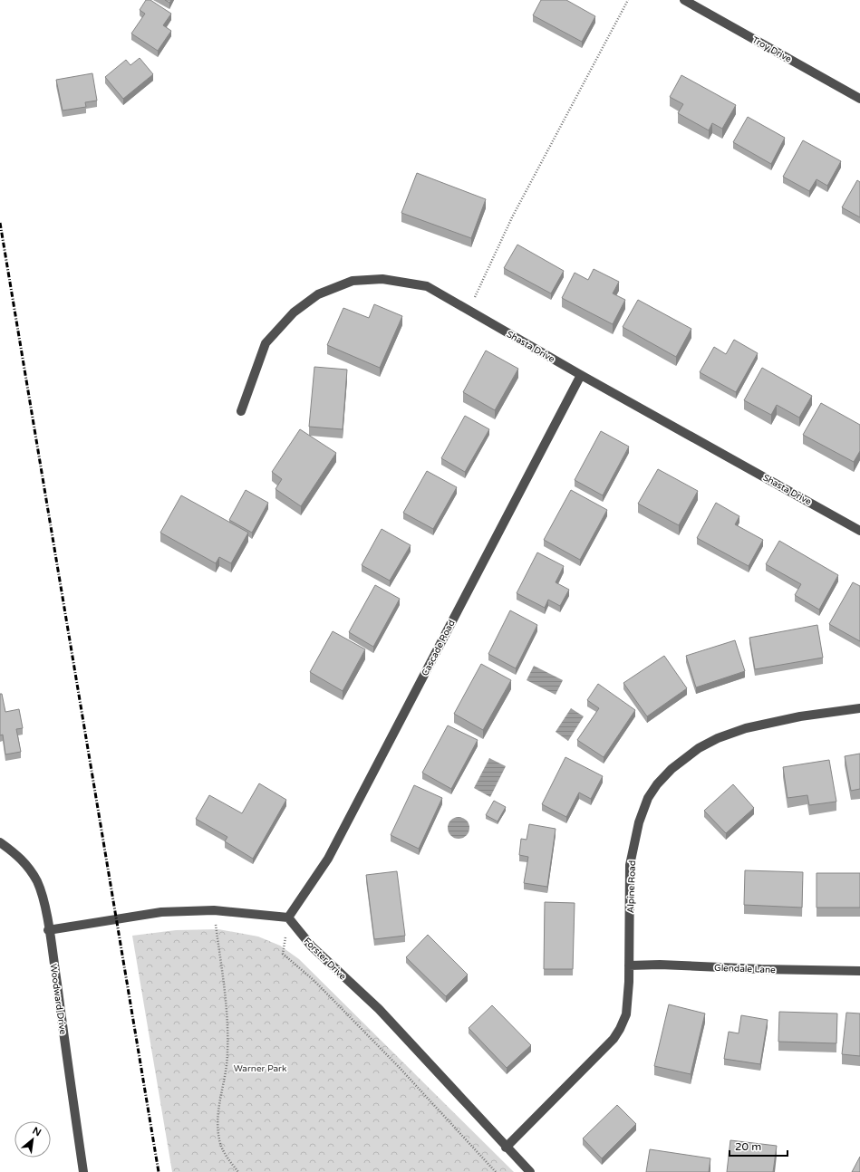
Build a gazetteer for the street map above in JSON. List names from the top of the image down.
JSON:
{
  "streets": {
    "street": [
      "Troy Drive",
      "Shasta Drive",
      "Cascade Road",
      "Alpine Road",
      "Forster Drive",
      "Glendale Lane",
      "Woodward Drive"
    ]
  },
  "crossings": [
    ["Shasta Drive", "Cascade Road"],
    ["Cascade Road", "Forster Drive"],
    ["Alpine Road", "Forster Drive"],
    ["Alpine Road", "Glendale Lane"]
  ],
  "parks": ["Warner Park"],
  "scale_bar": "20 m",
  "north": "top right"
}
